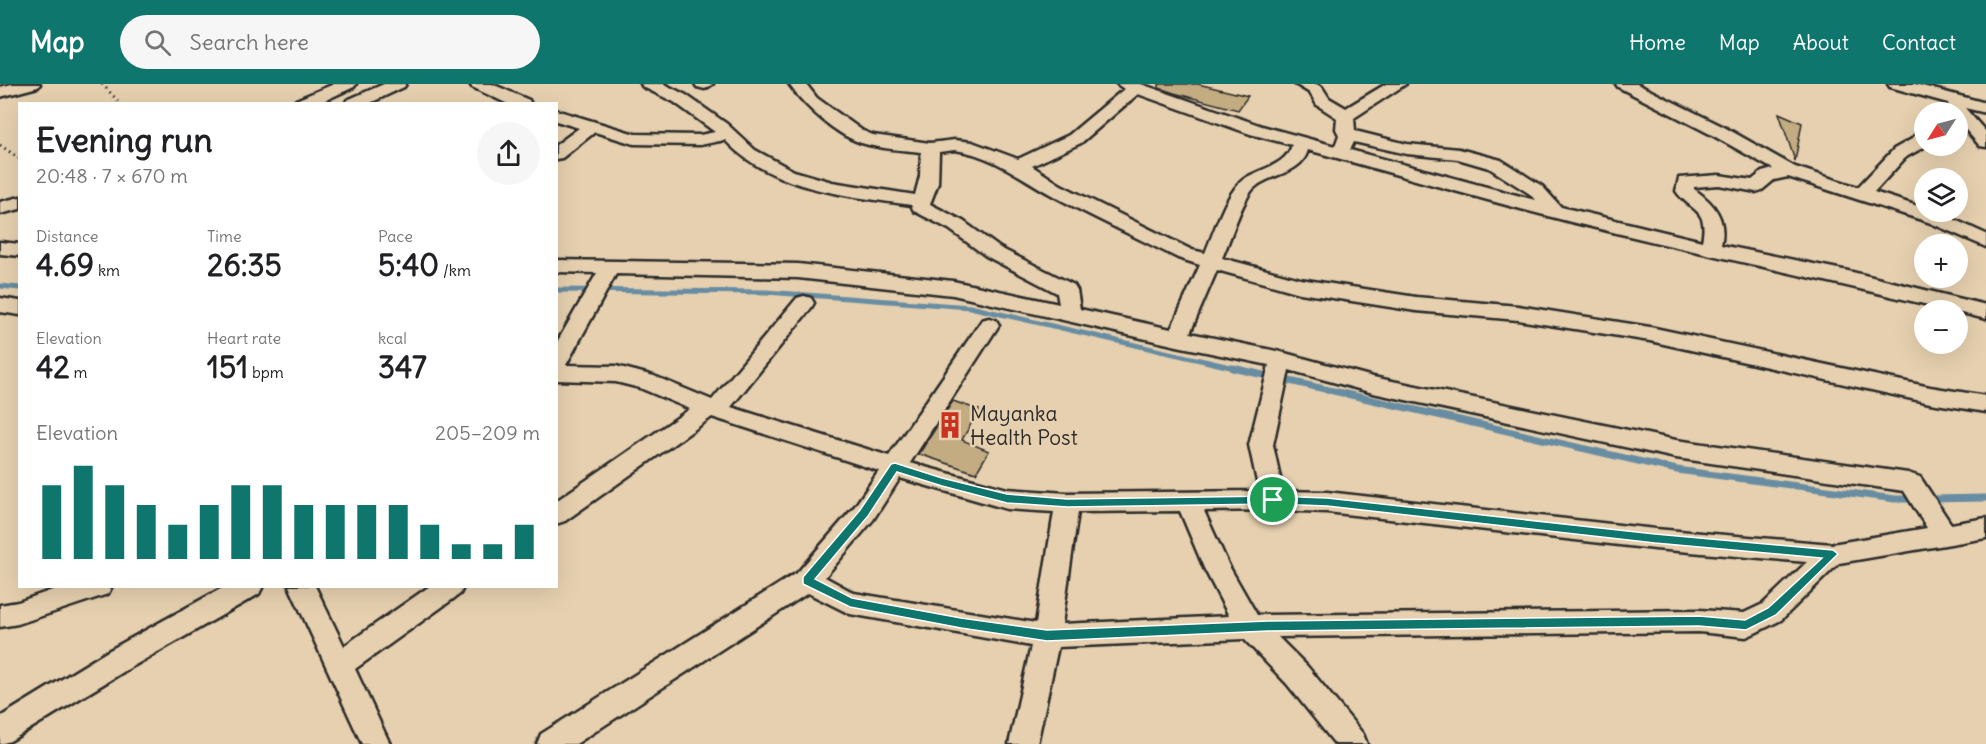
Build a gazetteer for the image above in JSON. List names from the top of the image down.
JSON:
{
  "places": {
    "building": ["Mayanka Health Post"]
  },
  "north": "bottom left",
  "page": {
    "header": "Map",
    "search": "Search here",
    "nav": [
      "Home",
      "Map",
      "About",
      "Contact"
    ],
    "map_buttons": ["+", "−"],
    "heading": ["Evening run", "20:48 · 7 × 670 m"],
    "stats": [
      ["Distance", "4.69 km"],
      ["Time", "26:35"],
      ["Pace", "5:40 /km"],
      ["Elevation", "42 m"],
      ["Heart rate", "151 bpm"],
      ["kcal", "347"]
    ],
    "chart": ["Elevation", "205–209 m"]
  }
}
